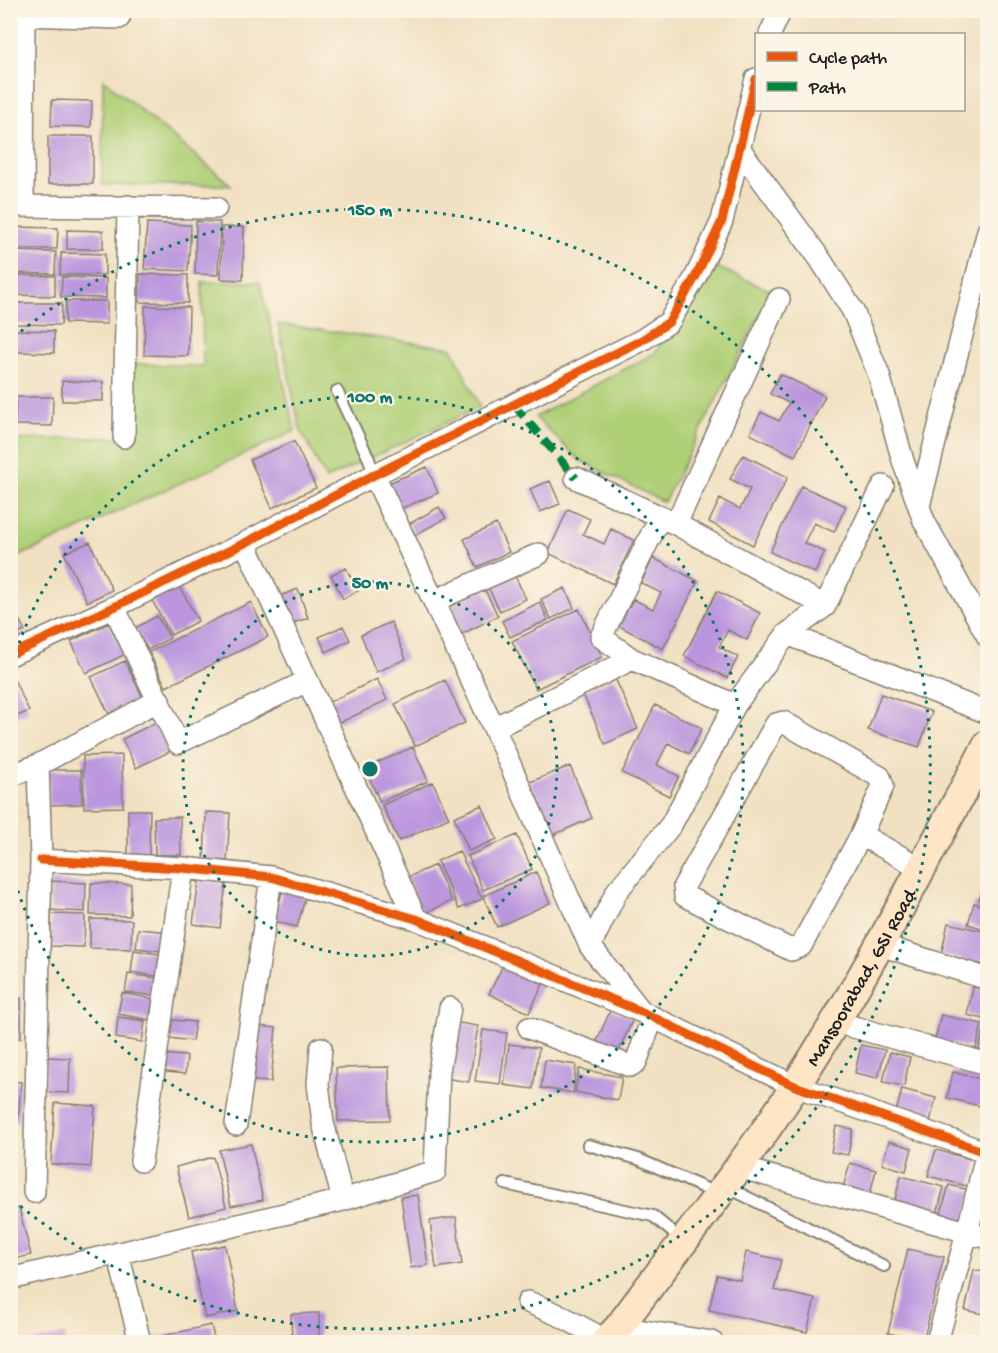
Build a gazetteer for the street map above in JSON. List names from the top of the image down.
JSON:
{
  "streets": {
    "street": ["Mansoorabad, GSI Road"]
  },
  "legend": ["Cycle path", "Path"],
  "rings": ["150 m", "100 m", "50 m"]
}
